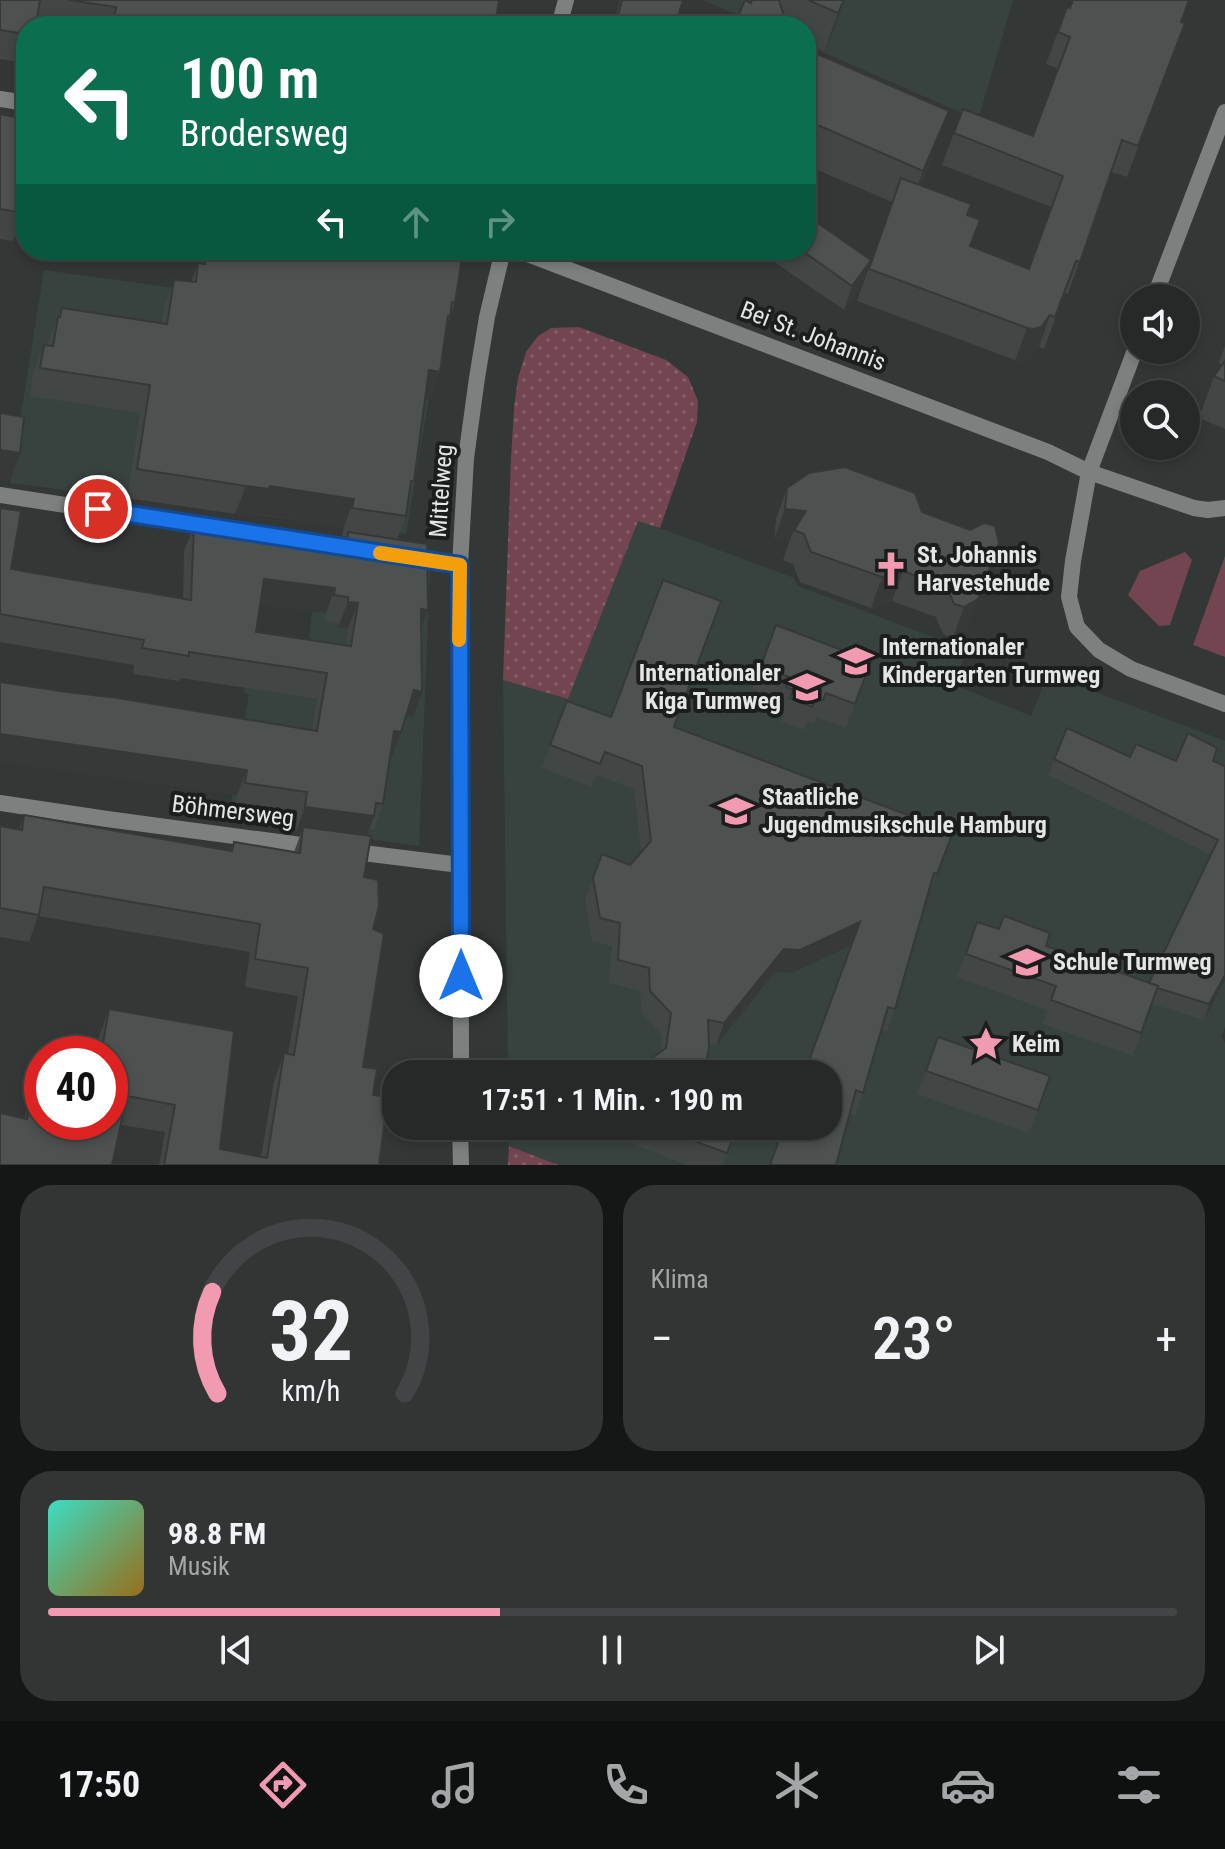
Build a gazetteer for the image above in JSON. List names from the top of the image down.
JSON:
{
  "streets": {
    "street": ["Bei St. Johannis", "Mittelweg", "Böhmersweg"]
  },
  "crossings": [
    ["Mittelweg", "Böhmersweg"]
  ],
  "places": {
    "church": ["St. Johannis Harvestehude"],
    "school or university": [
      "Internationaler Kindergarten Turmweg",
      "Internationaler Kiga Turmweg",
      "Staatliche Jugendmusikschule Hamburg",
      "Schule Turmweg"
    ],
    "place": ["Keim"]
  },
  "page": {
    "turn": ["100 m", "Brodersweg"],
    "limit": "40",
    "trip": "17:51 · 1 Min. · 190 m",
    "tile": "Klima",
    "heat": ["−", "23°", "+"],
    "song": ["98.8 FM", "Musik"],
    "tabs": "17:50",
    "gauge": ["32", "km/h"]
  }
}
